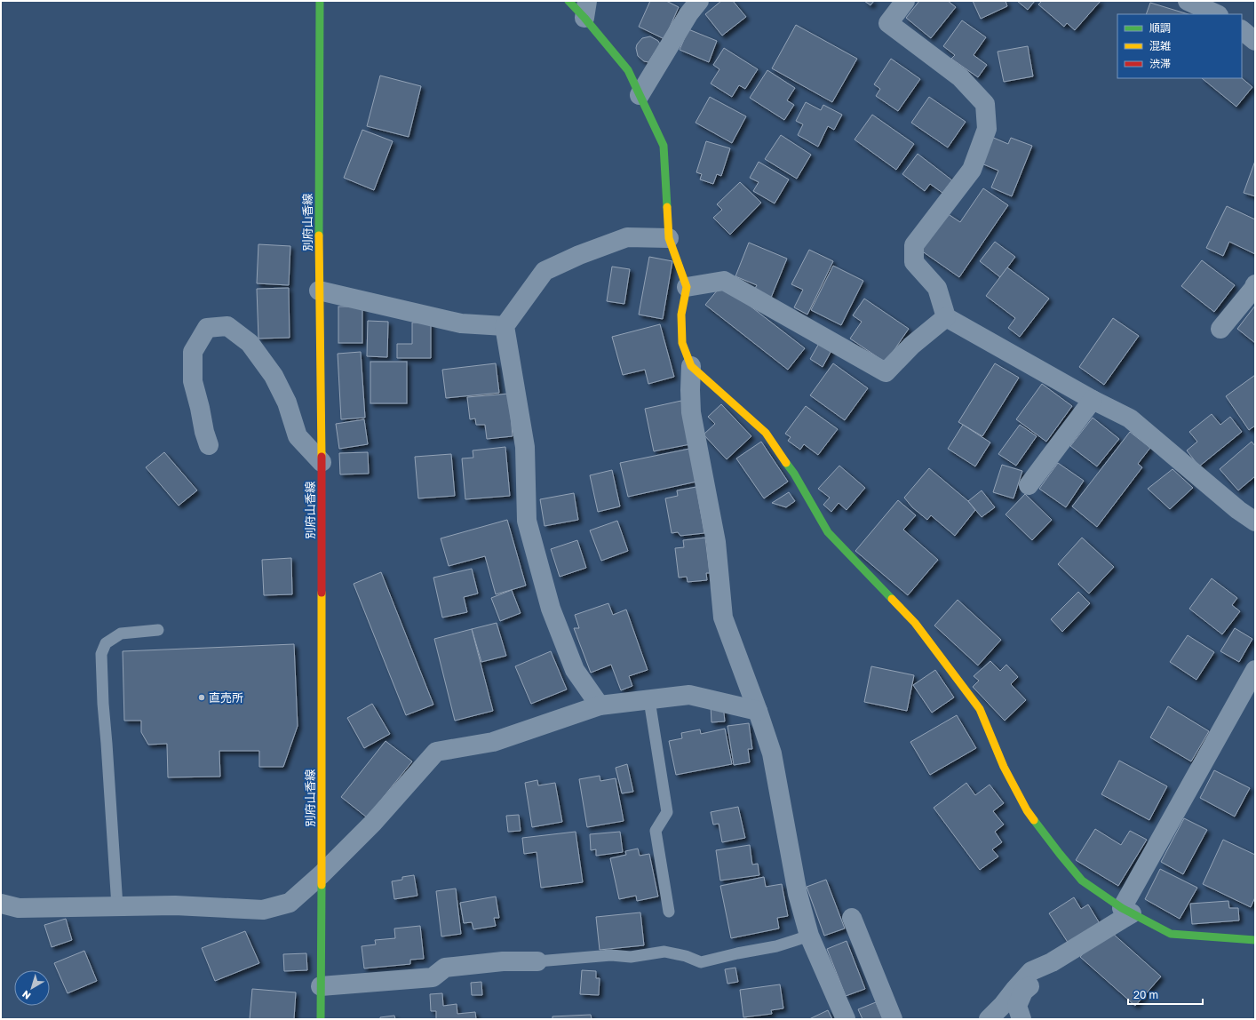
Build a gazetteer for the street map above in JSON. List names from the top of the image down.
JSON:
{
  "streets": {
    "street": ["別府山香線"]
  },
  "places": ["直売所"],
  "legend": ["順調", "混雑", "渋滞"],
  "scale_bar": "20 m",
  "north": "bottom left"
}
